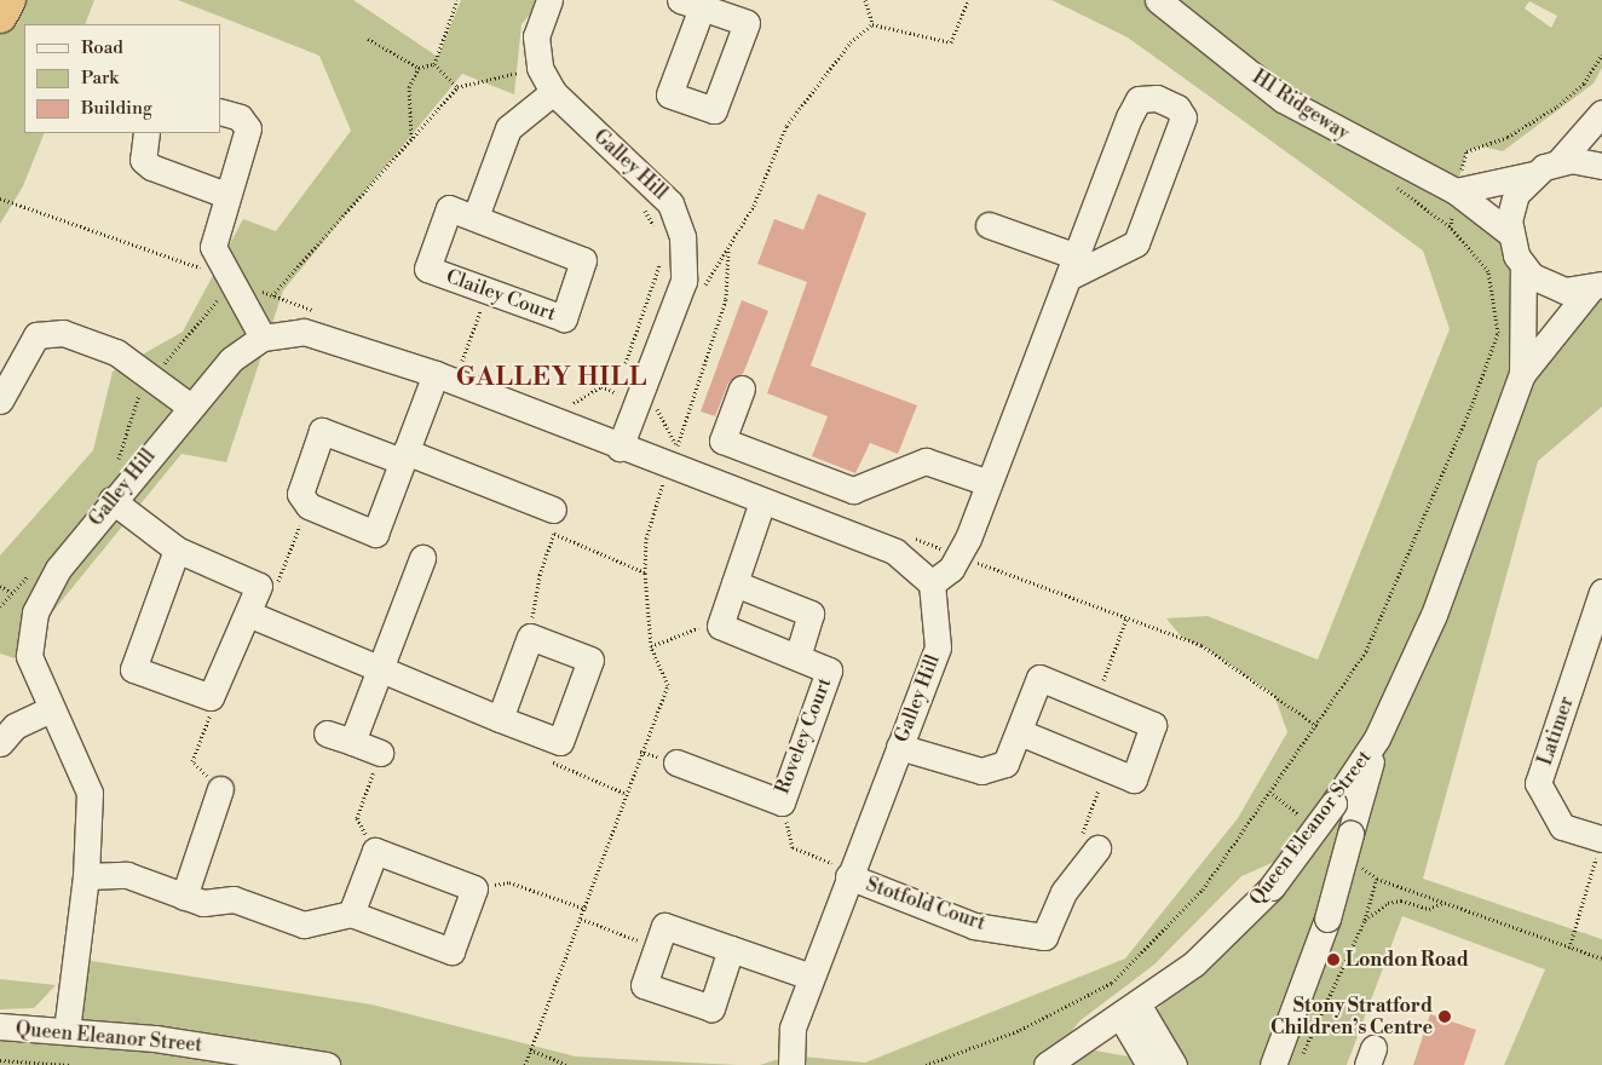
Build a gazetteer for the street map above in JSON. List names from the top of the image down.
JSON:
{
  "streets": {
    "street": [
      "H1 Ridgeway",
      "Galley Hill",
      "Clailey Court",
      "Latimer",
      "Roveley Court",
      "Queen Eleanor Street",
      "Stotfold Court"
    ]
  },
  "crossings": [
    ["Galley Hill", "Queen Eleanor Street"],
    ["Galley Hill", "Stotfold Court"]
  ],
  "districts": ["GALLEY HILL"],
  "places": ["London Road", "Stony Stratford Children’s Centre"],
  "legend": ["Road", "Park", "Building"]
}
